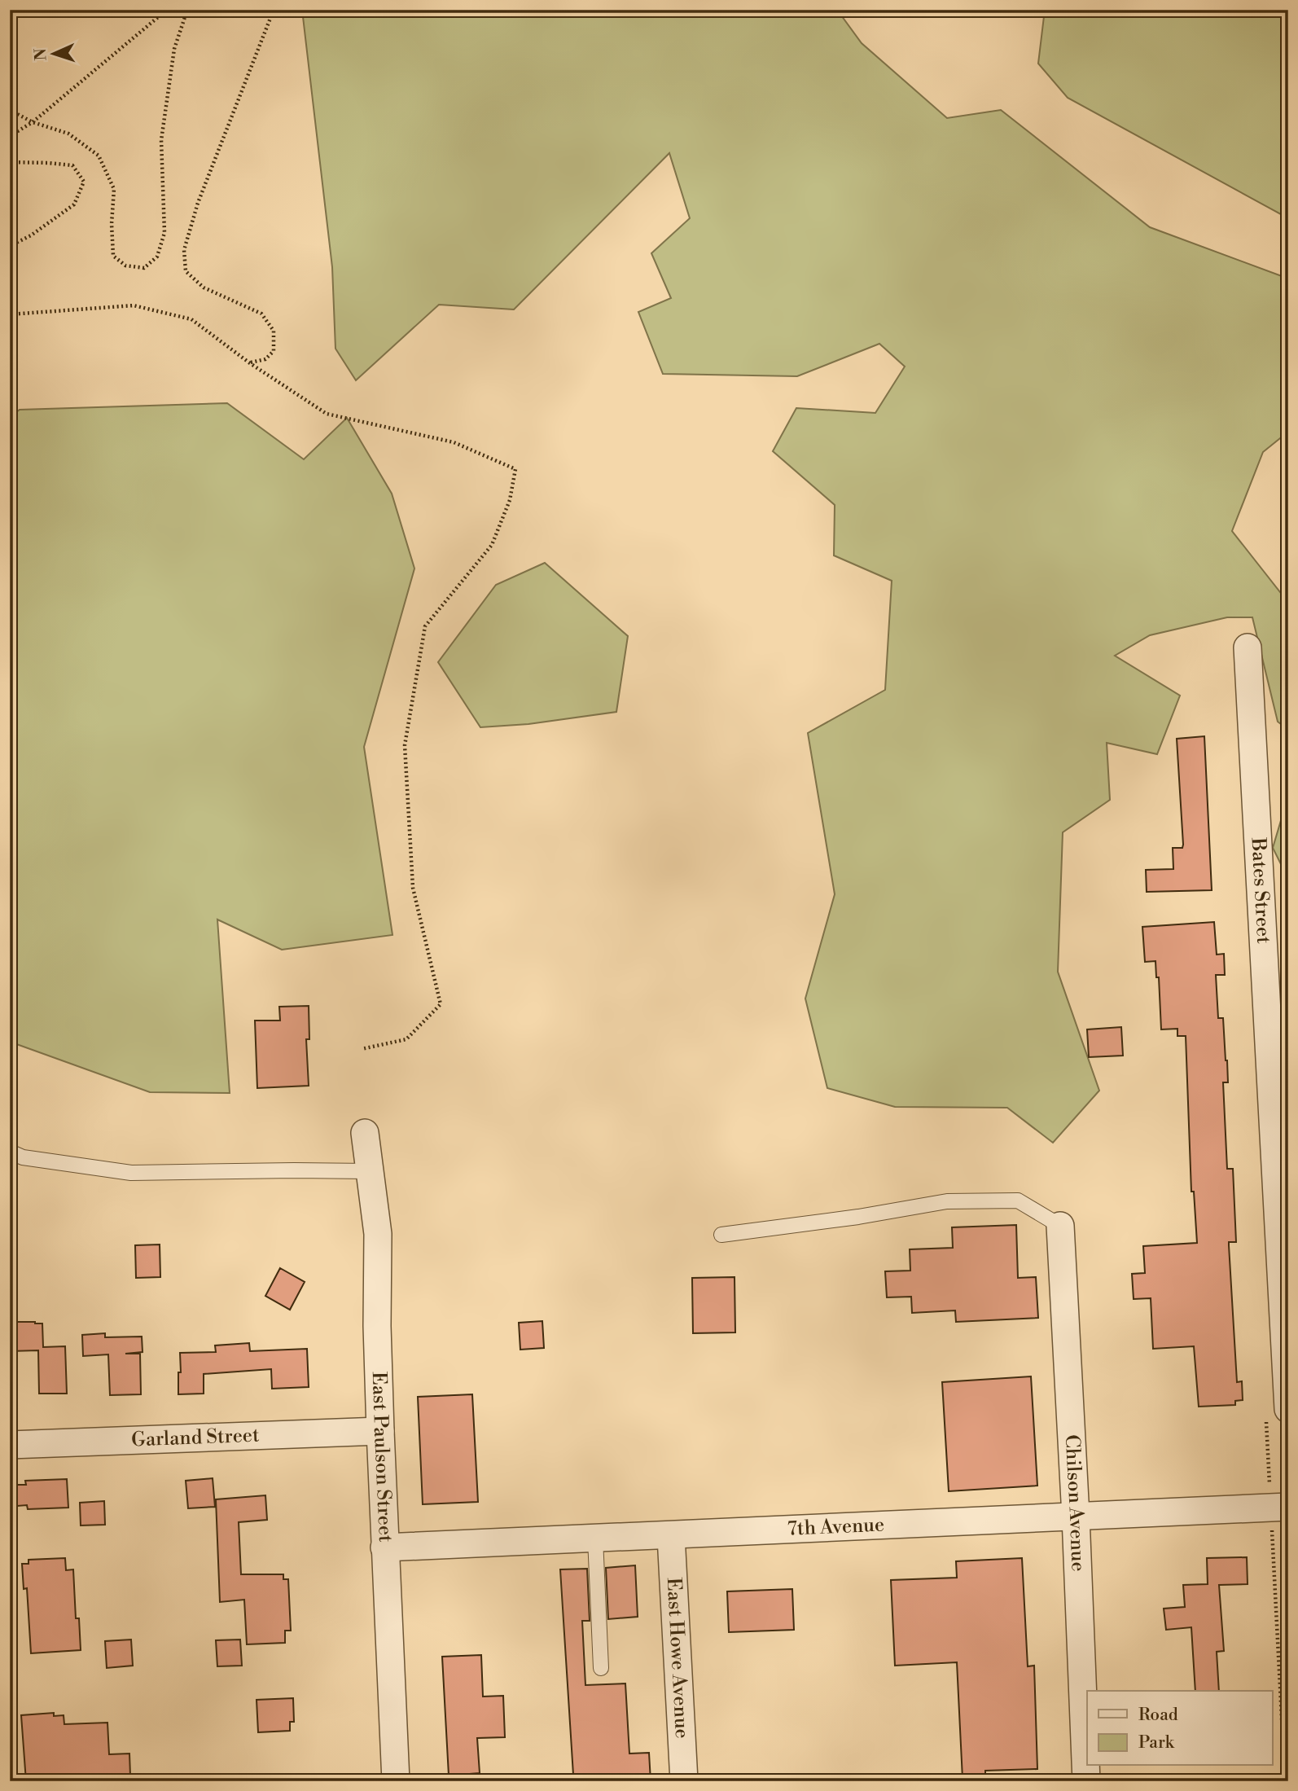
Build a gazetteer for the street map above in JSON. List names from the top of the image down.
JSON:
{
  "streets": {
    "street": [
      "Bates Street",
      "Garland Street",
      "East Paulson Street",
      "Chilson Avenue",
      "7th Avenue",
      "East Howe Avenue"
    ]
  },
  "crossings": [
    ["Garland Street", "East Paulson Street"],
    ["East Paulson Street", "7th Avenue"],
    ["Chilson Avenue", "7th Avenue"],
    ["7th Avenue", "East Howe Avenue"]
  ],
  "legend": ["Road", "Park"],
  "north": "left"
}
